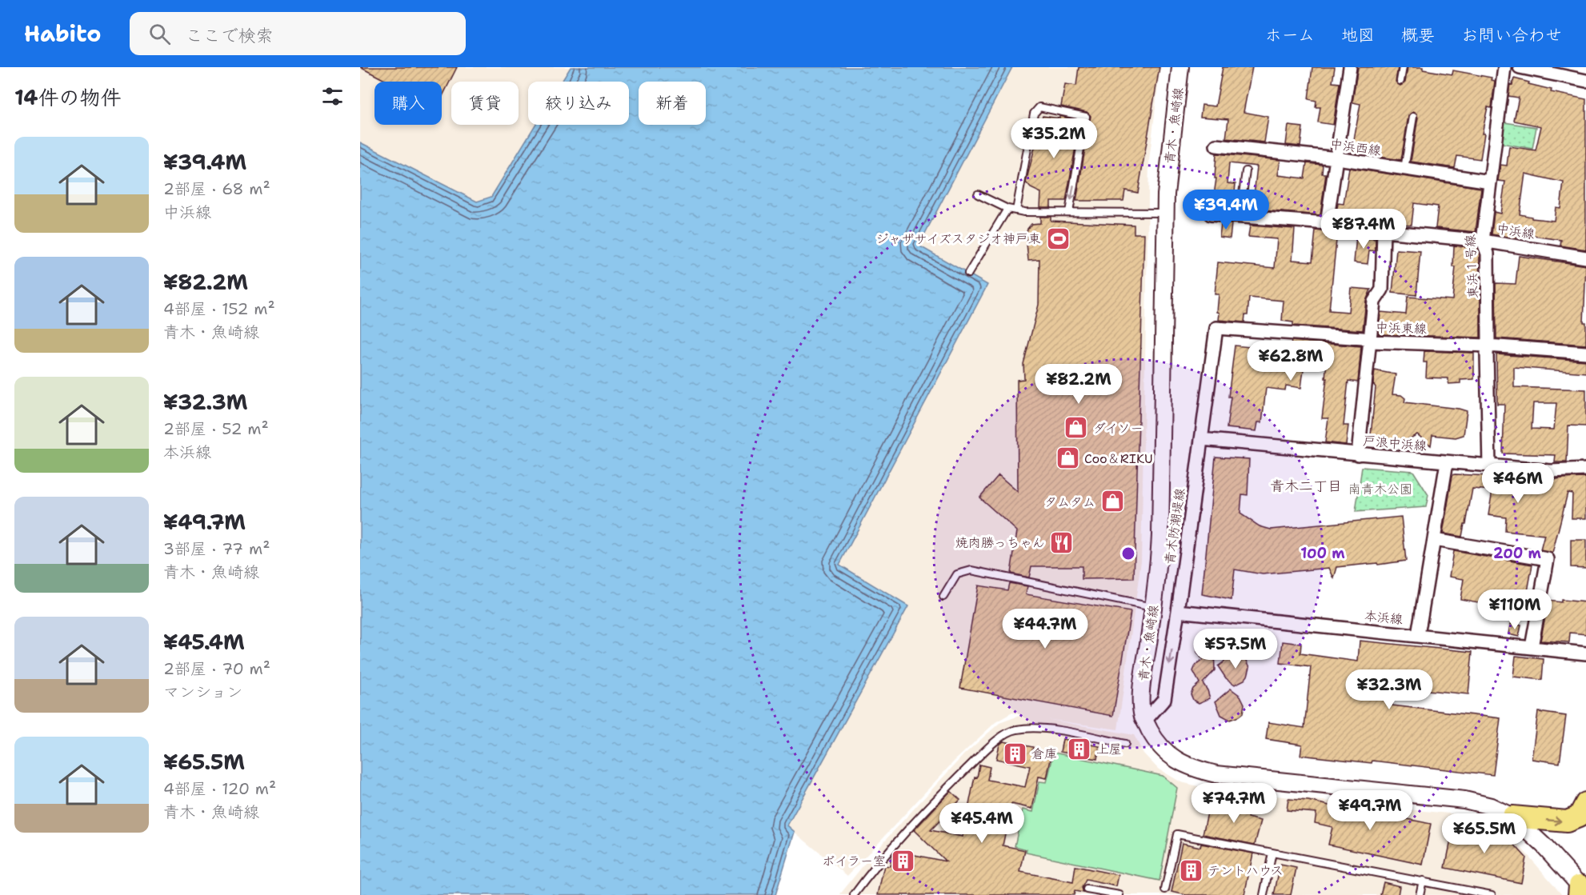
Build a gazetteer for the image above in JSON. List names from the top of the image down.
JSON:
{
  "streets": {
    "street": [
      "青木・魚崎線",
      "中浜西線",
      "中浜線",
      "東浜１号線",
      "中浜東線",
      "戸浪中浜線",
      "青木防潮堤線",
      "本浜線"
    ]
  },
  "crossings": [
    ["青木・魚崎線", "青木防潮堤線"],
    ["中浜西線", "東浜１号線"],
    ["中浜線", "東浜１号線"],
    ["東浜１号線", "中浜東線"],
    ["東浜１号線", "戸浪中浜線"],
    ["中浜東線", "青木防潮堤線"],
    ["戸浪中浜線", "青木防潮堤線"],
    ["青木防潮堤線", "本浜線"]
  ],
  "districts": ["青木二丁目"],
  "parks": ["南青木公園"],
  "places": {
    "sports": ["ジャザサイズスタジオ神戸東"],
    "shop": ["ダイソー", "Coo＆RIKU", "タムタム"],
    "restaurant": ["焼肉勝っちゃん"],
    "building": [
      "上屋",
      "倉庫",
      "ボイラー室",
      "テントハウス"
    ]
  },
  "page": {
    "header": "Habito",
    "search": "ここで検索",
    "nav": [
      "ホーム",
      "地図",
      "概要",
      "お問い合わせ"
    ],
    "heading": "14件の物件",
    "chip": [
      "購入",
      "賃貸",
      "絞り込み",
      "新着"
    ],
    "price": [
      "¥35.2M",
      "¥39.4M",
      "¥87.4M",
      "¥62.8M",
      "¥82.2M",
      "¥46M",
      "¥110M",
      "¥44.7M",
      "¥57.5M",
      "¥32.3M",
      "¥74.7M",
      "¥49.7M",
      "¥45.4M",
      "¥65.5M"
    ],
    "list": [
      {
        "name": "¥39.4M",
        "note": "2部屋 · 68 m² · 中浜線"
      },
      {
        "name": "¥82.2M",
        "note": "4部屋 · 152 m² · 青木・魚崎線"
      },
      {
        "name": "¥32.3M",
        "note": "2部屋 · 52 m² · 本浜線"
      },
      {
        "name": "¥49.7M",
        "note": "3部屋 · 77 m² · 青木・魚崎線"
      },
      {
        "name": "¥45.4M",
        "note": "2部屋 · 70 m² · マンション"
      },
      {
        "name": "¥65.5M",
        "note": "4部屋 · 120 m² · 青木・魚崎線"
      }
    ]
  },
  "rings": ["100 m", "200 m"]
}
